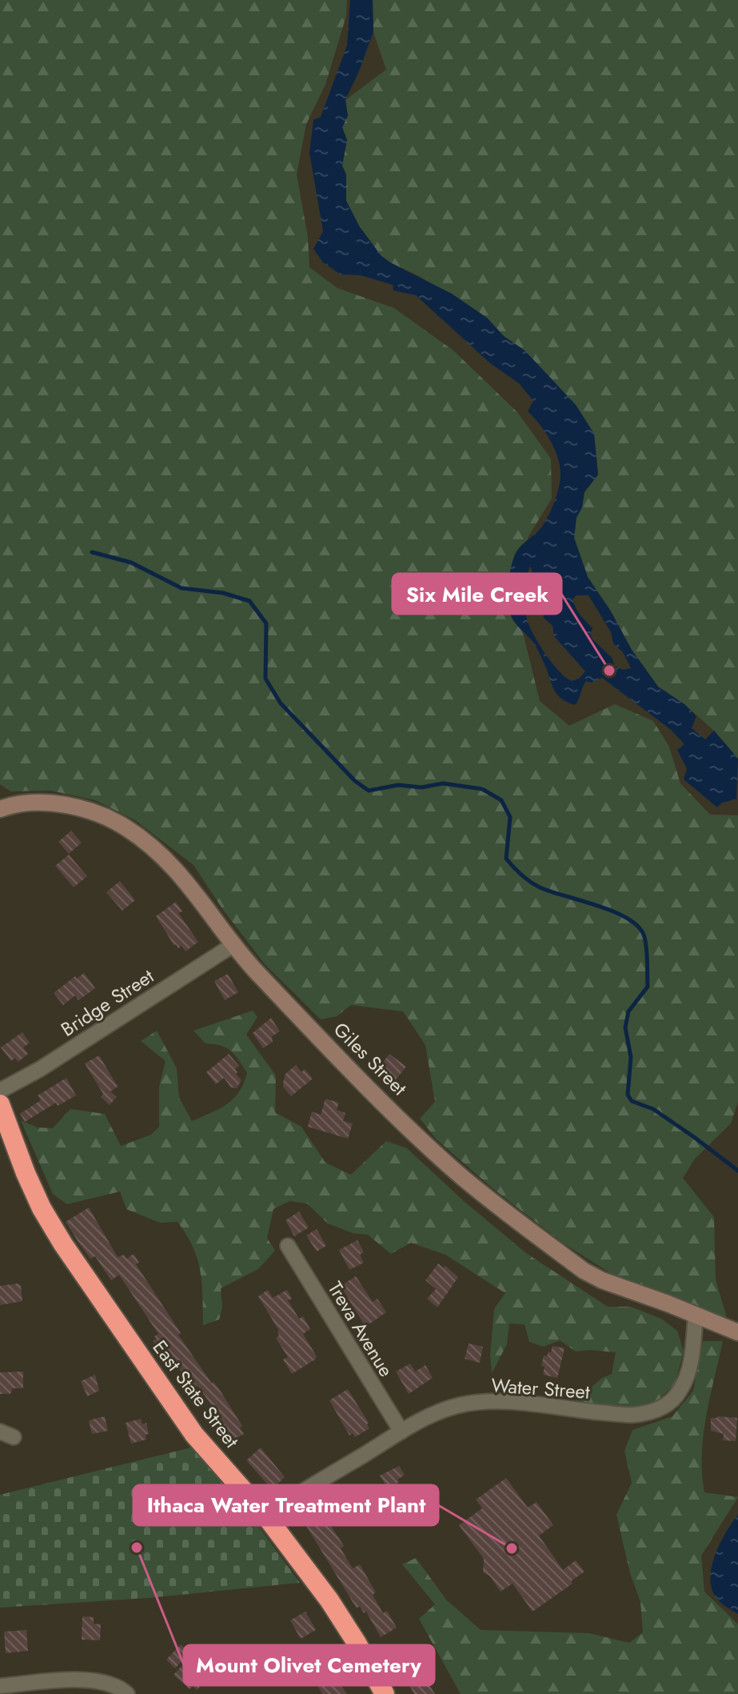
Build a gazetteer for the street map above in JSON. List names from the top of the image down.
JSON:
{
  "streets": {
    "highway": ["East State Street"],
    "street": [
      "Bridge Street",
      "Giles Street",
      "Treva Avenue",
      "Water Street"
    ]
  },
  "crossings": [
    ["Bridge Street", "Giles Street"],
    ["Giles Street", "Water Street"],
    ["Treva Avenue", "Water Street"],
    ["Water Street", "East State Street"]
  ],
  "places": ["Six Mile Creek", "Mount Olivet Cemetery", "Ithaca Water Treatment Plant"]
}
